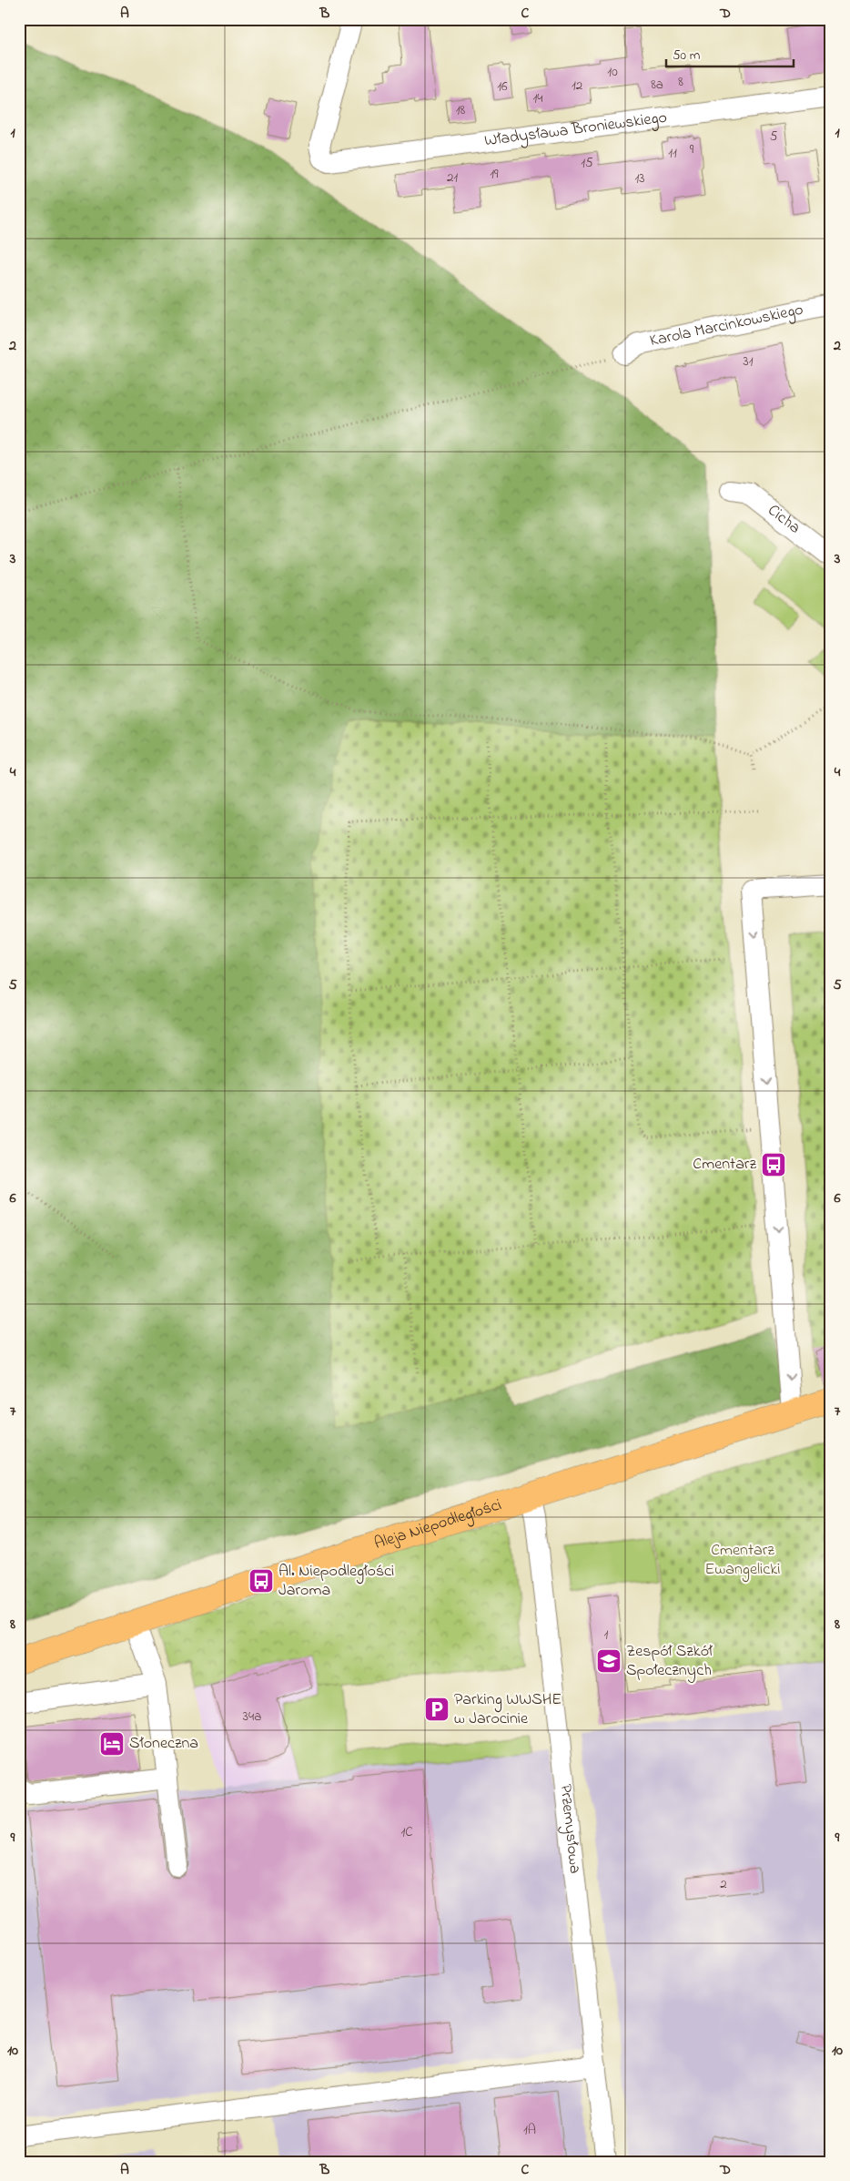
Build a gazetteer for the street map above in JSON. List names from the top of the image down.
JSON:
{
  "streets": {
    "main road": ["Aleja Niepodległości"],
    "street": [
      "Władysława Broniewskiego",
      "Karola Marcinkowskiego",
      "Cicha",
      "Przemysłowa"
    ]
  },
  "crossings": [
    ["Aleja Niepodległości", "Przemysłowa"]
  ],
  "parks": ["Cmentarz Ewangelicki"],
  "places": {
    "bus stop": ["Cmentarz", "Al. Niepodległości Jaroma"],
    "school or university": ["Zespół Szkół Społecznych"],
    "parking": ["Parking WWSHE w Jarocinie"],
    "hotel": ["Słoneczna"]
  },
  "house_numbers": [
    "10",
    "8",
    "8a",
    "12",
    "16",
    "14",
    "18",
    "5",
    "9",
    "11",
    "15",
    "19",
    "21",
    "13",
    "31",
    "1",
    "34a",
    "1C",
    "2",
    "1A"
  ],
  "scale_bar": "50 m",
  "grid": {
    "columns": [
      "A",
      "B",
      "C",
      "D"
    ],
    "rows": [
      "1",
      "2",
      "3",
      "4",
      "5",
      "6",
      "7",
      "8",
      "9",
      "10"
    ]
  }
}
